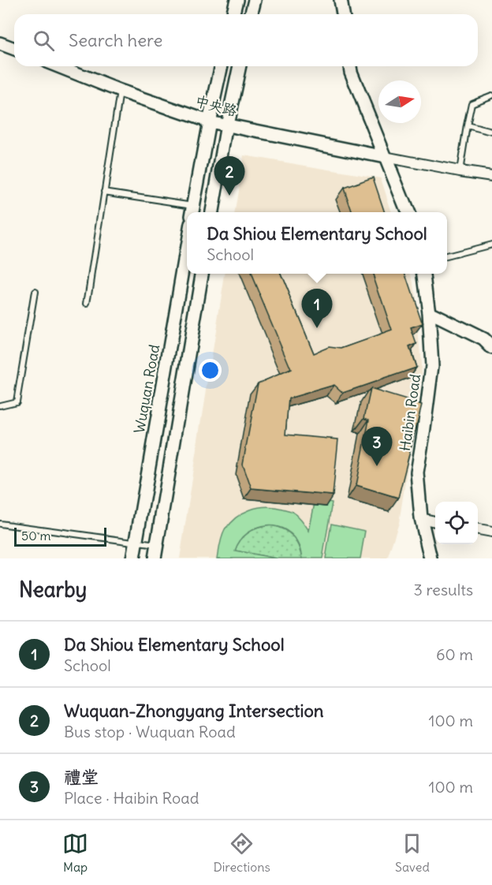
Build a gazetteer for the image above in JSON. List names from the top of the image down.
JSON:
{
  "streets": {
    "street": ["中央路", "Wuquan Road", "Haibin Road"]
  },
  "scale_bar": "50 m",
  "north": "right",
  "page": {
    "search": "Search here",
    "pins": ["2", "1", "3"],
    "popup": ["Da Shiou Elementary School", "School"],
    "scale": "50 m",
    "heading": ["Nearby", "3 results"],
    "list": [
      {
        "mark": "1",
        "name": "Da Shiou Elementary School",
        "note": "School",
        "value": "60 m"
      },
      {
        "mark": "2",
        "name": "Wuquan-Zhongyang Intersection",
        "note": "Bus stop · Wuquan Road",
        "value": "100 m"
      },
      {
        "mark": "3",
        "name": "禮堂",
        "note": "Place · Haibin Road",
        "value": "100 m"
      }
    ],
    "nav": ["Map", "Directions", "Saved"]
  }
}
